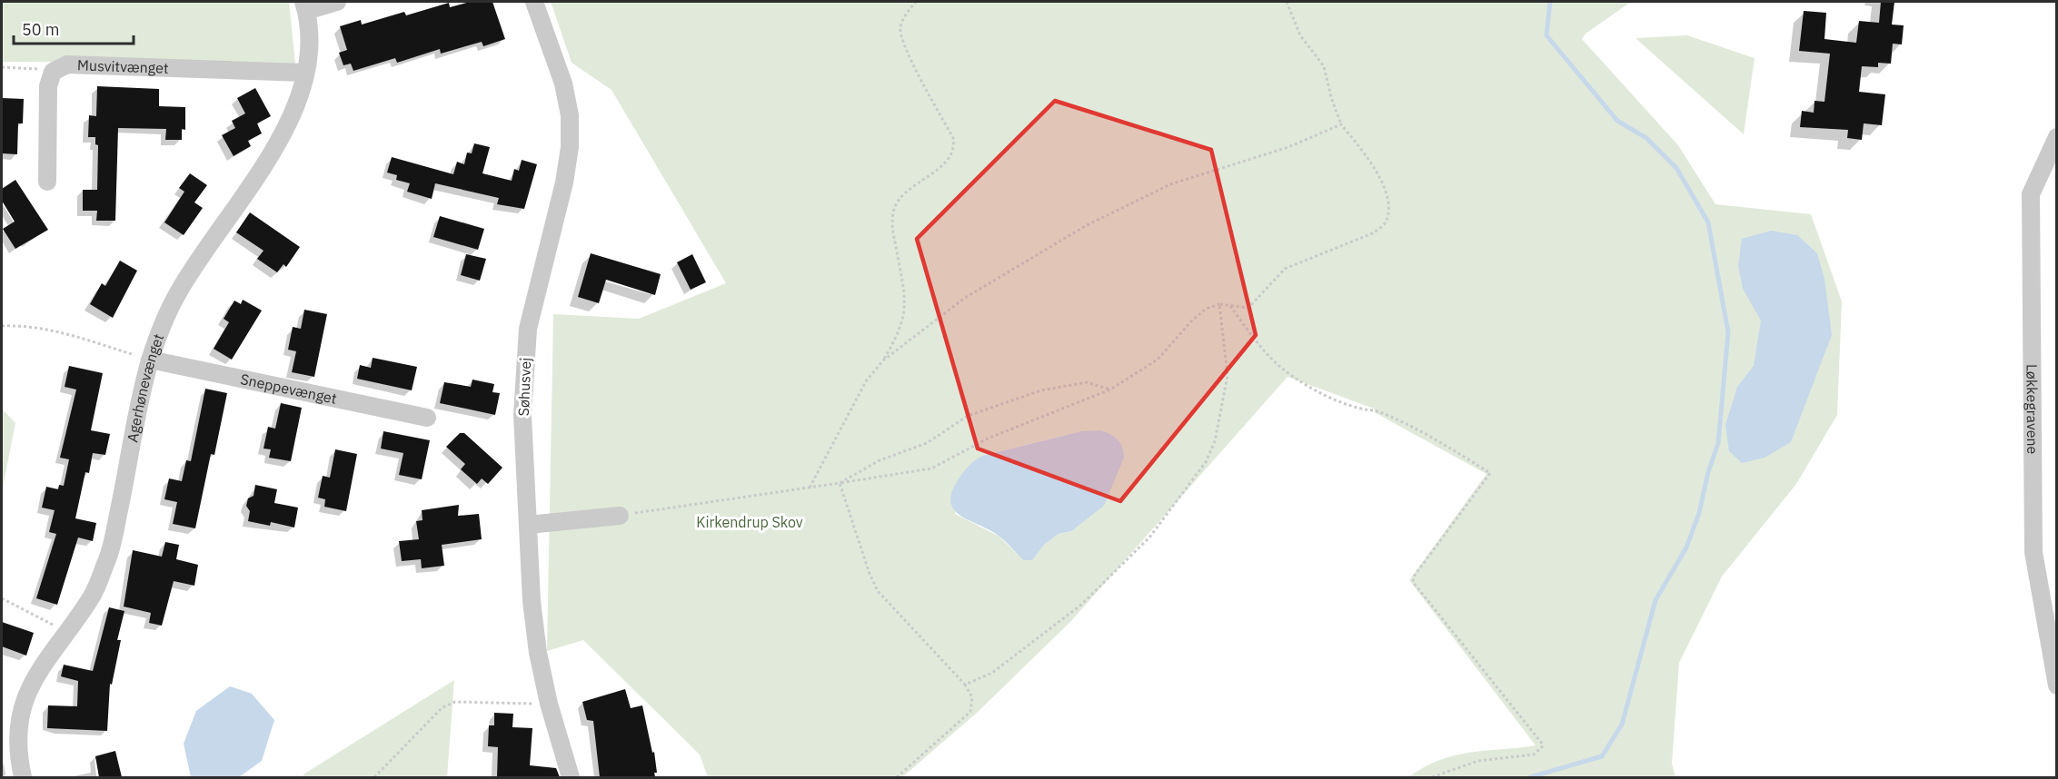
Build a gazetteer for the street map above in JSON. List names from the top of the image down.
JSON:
{
  "streets": {
    "street": [
      "Musvitvænget",
      "Søhusvej",
      "Agerhønevænget",
      "Sneppevænget",
      "Løkkegravene"
    ]
  },
  "crossings": [
    ["Musvitvænget", "Agerhønevænget"],
    ["Agerhønevænget", "Sneppevænget"]
  ],
  "parks": ["Kirkendrup Skov"],
  "scale_bar": "50 m"
}
